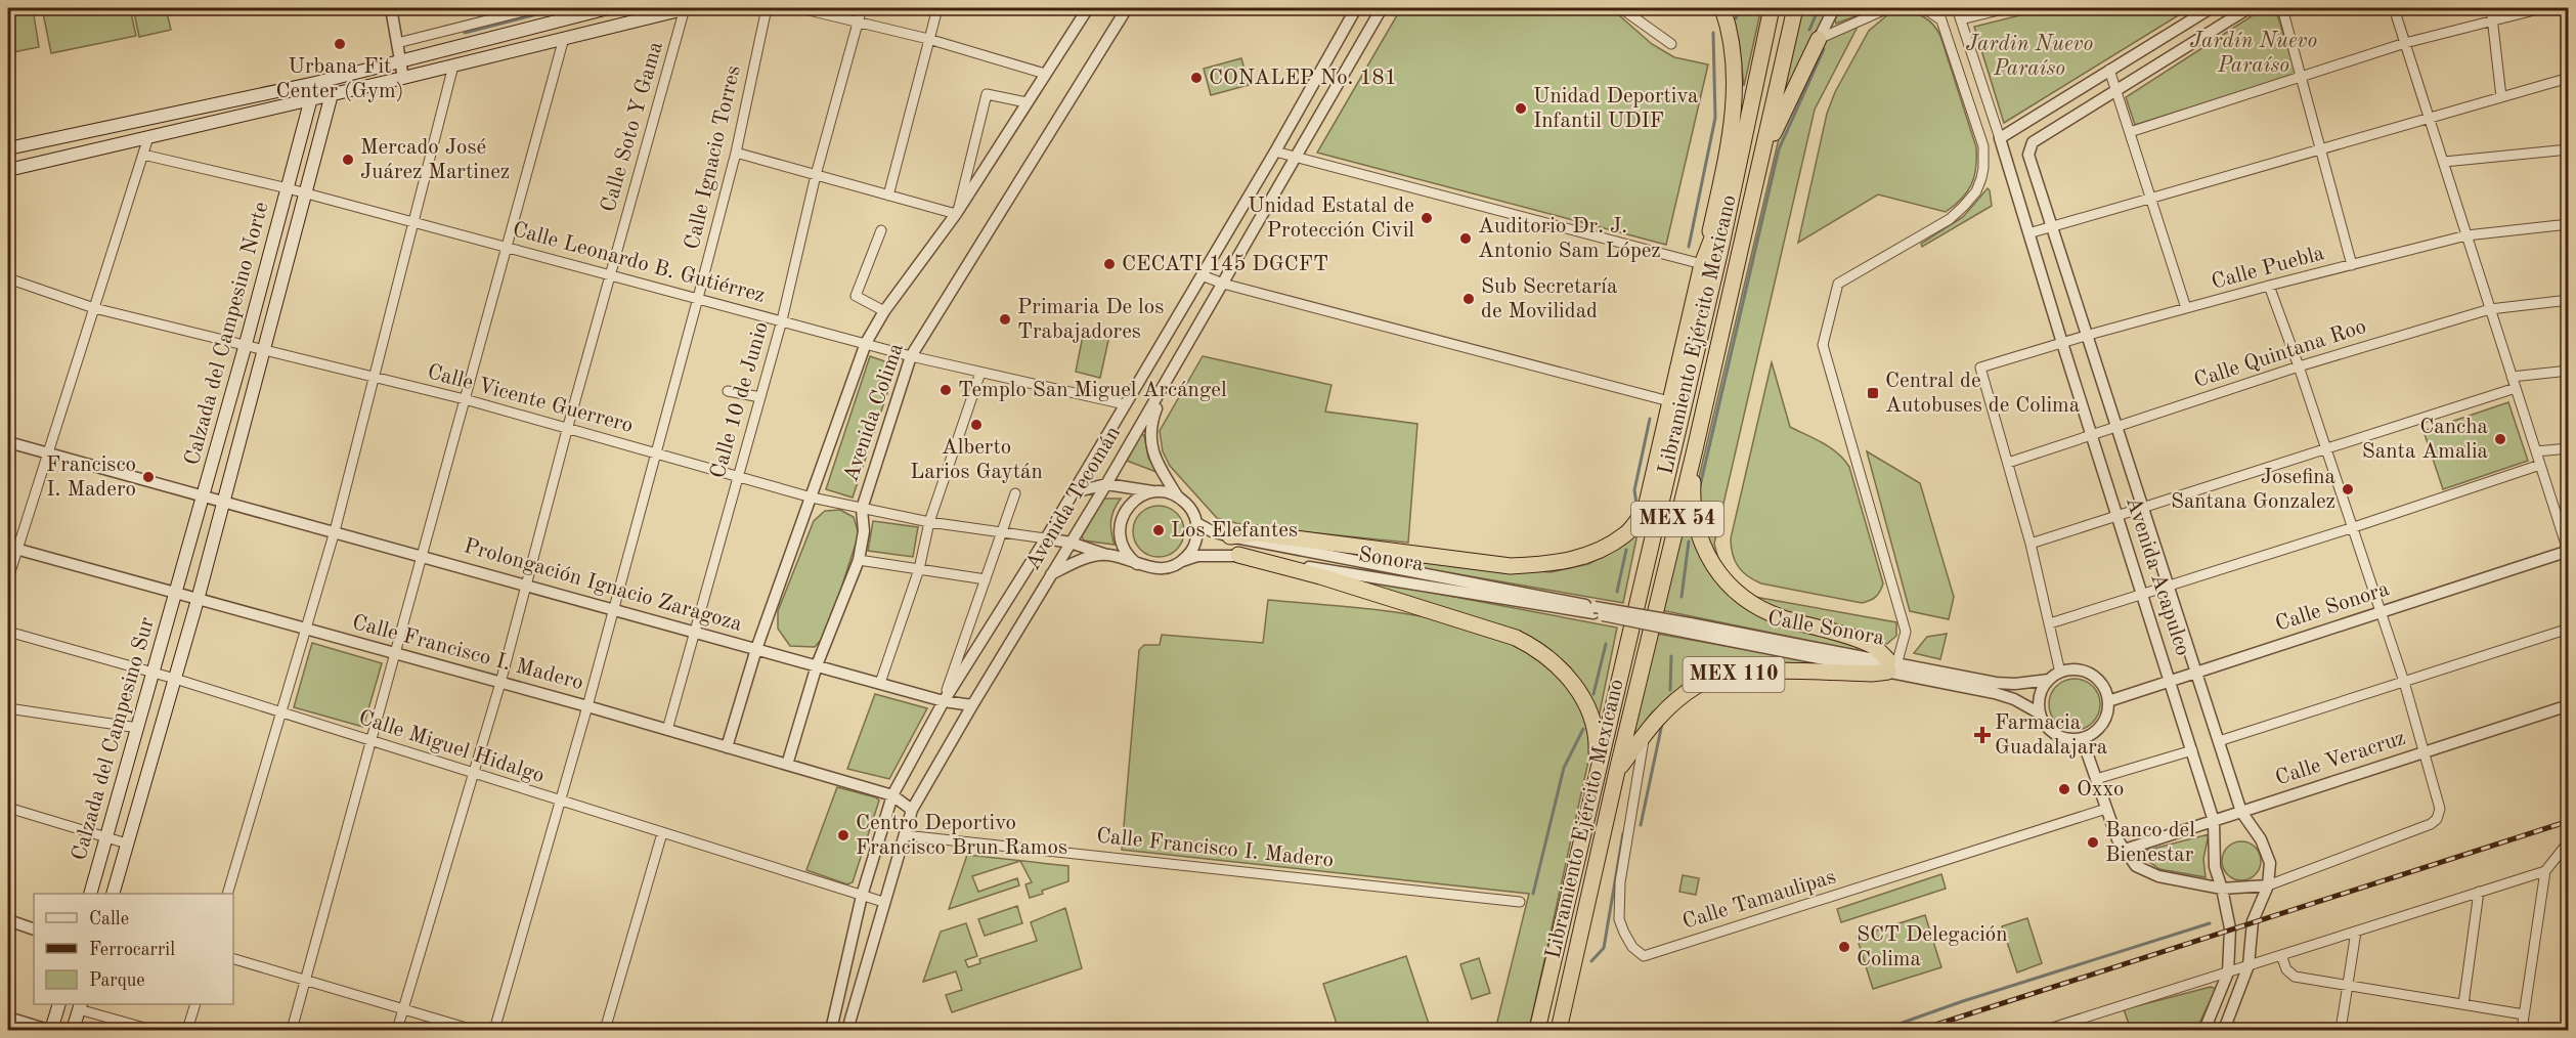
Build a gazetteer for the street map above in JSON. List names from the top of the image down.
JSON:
{
  "streets": {
    "highway": ["Libramiento Ejército Mexicano", "MEX 54", "MEX 110"],
    "main road": ["Calzada del Campesino Norte", "Calzada del Campesino Sur"],
    "street": [
      "Calle Soto Y Gama",
      "Calle Ignacio Torres",
      "Calle Leonardo B. Gutiérrez",
      "Calle Puebla",
      "Calle Quintana Roo",
      "Calle Vicente Guerrero",
      "Calle 10 de Junio",
      "Avenida Colima",
      "Avenida Tecomán",
      "Sonora",
      "Avenida Acapulco",
      "Prolongación Ignacio Zaragoza",
      "Calle Sonora",
      "Calle Francisco I. Madero",
      "Calle Miguel Hidalgo",
      "Calle Veracruz",
      "Calle Tamaulipas"
    ]
  },
  "crossings": [
    ["Calle Soto Y Gama", "Calle Leonardo B. Gutiérrez"],
    ["Calle Soto Y Gama", "Calle Vicente Guerrero"],
    ["Calle Soto Y Gama", "Prolongación Ignacio Zaragoza"],
    ["Calle Soto Y Gama", "Calle Francisco I. Madero"],
    ["Calle Soto Y Gama", "Calle Miguel Hidalgo"],
    ["Calle Ignacio Torres", "Calle Leonardo B. Gutiérrez"],
    ["Calle Ignacio Torres", "Calle Vicente Guerrero"],
    ["Calle Ignacio Torres", "Prolongación Ignacio Zaragoza"],
    ["Calle Ignacio Torres", "Calle Francisco I. Madero"],
    ["Calle Ignacio Torres", "Calle Miguel Hidalgo"],
    ["Calle Leonardo B. Gutiérrez", "Calzada del Campesino Norte"],
    ["Calle Leonardo B. Gutiérrez", "Calle 10 de Junio"],
    ["Calle Leonardo B. Gutiérrez", "Avenida Colima"],
    ["Calle Leonardo B. Gutiérrez", "Avenida Tecomán"],
    ["Calle Puebla", "Calle Quintana Roo"],
    ["Calle Puebla", "Avenida Acapulco"],
    ["Calzada del Campesino Norte", "Calle Vicente Guerrero"],
    ["Calzada del Campesino Norte", "Prolongación Ignacio Zaragoza"],
    ["Calzada del Campesino Norte", "Calle Francisco I. Madero"],
    ["Calzada del Campesino Norte", "Calzada del Campesino Sur"],
    ["Libramiento Ejército Mexicano", "MEX 110"],
    ["Calle Quintana Roo", "Avenida Acapulco"],
    ["Calle Vicente Guerrero", "Calle 10 de Junio"],
    ["Calle Vicente Guerrero", "Avenida Colima"],
    ["Calle Vicente Guerrero", "Avenida Tecomán"],
    ["Calle Vicente Guerrero", "Sonora"],
    ["Calle 10 de Junio", "Prolongación Ignacio Zaragoza"],
    ["Calle 10 de Junio", "Calle Francisco I. Madero"],
    ["Avenida Colima", "Prolongación Ignacio Zaragoza"],
    ["Avenida Colima", "Calle Francisco I. Madero"],
    ["Avenida Tecomán", "Sonora"],
    ["Avenida Tecomán", "Prolongación Ignacio Zaragoza"],
    ["Avenida Tecomán", "Calle Francisco I. Madero"],
    ["Avenida Tecomán", "Calle Miguel Hidalgo"],
    ["Sonora", "Calle Sonora"],
    ["Avenida Acapulco", "Calle Sonora"],
    ["Avenida Acapulco", "Calle Veracruz"],
    ["Calle Sonora", "MEX 110"],
    ["Calle Francisco I. Madero", "Calzada del Campesino Sur"],
    ["MEX 110", "Calle Tamaulipas"],
    ["Calzada del Campesino Sur", "Calle Miguel Hidalgo"]
  ],
  "parks": ["Jardín Nuevo Paraíso", "Jardin Nuevo Paraíso"],
  "places": {
    "other": [
      "Urbana Fit Center (Gym)",
      "CONALEP No. 181",
      "Unidad Deportiva Infantil UDIF",
      "Mercado José Juárez Martinez",
      "Unidad Estatal de Protección Civil",
      "Auditorio Dr. J. Antonio Sam López",
      "CECATI 145 DGCFT",
      "Sub Secretaría de Movilidad",
      "Primaria De los Trabajadores",
      "Templo San Miguel Arcángel",
      "Alberto Larios Gaytán",
      "Cancha Santa Amalia",
      "Francisco I. Madero",
      "Josefina Santana Gonzalez",
      "Los Elefantes",
      "Oxxo",
      "Centro Deportivo Francisco Brun Ramos",
      "Banco del Bienestar",
      "SCT Delegación Colima"
    ],
    "transit": ["Central de Autobuses de Colima"],
    "health": ["Farmacia Guadalajara"]
  },
  "legend": ["Calle", "Ferrocarril", "Parque"]
}
